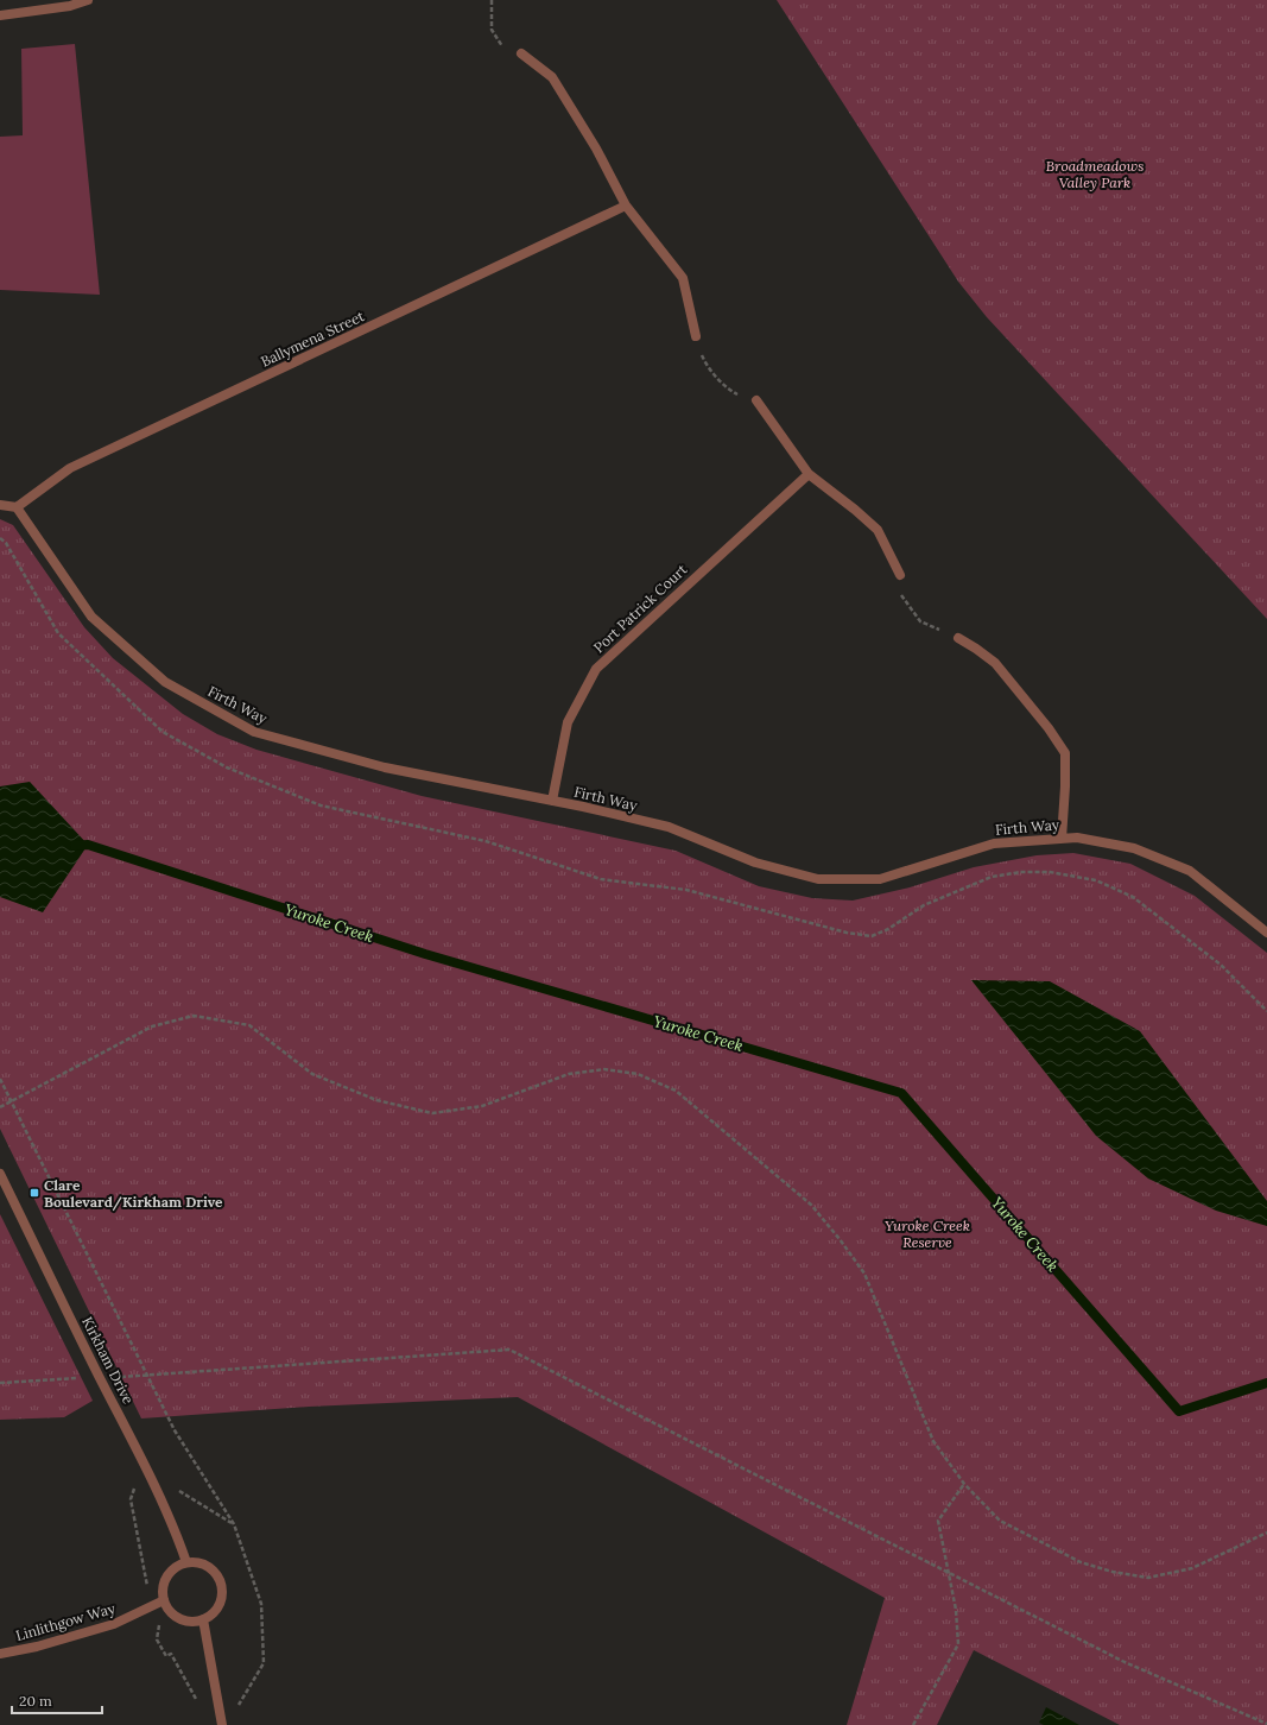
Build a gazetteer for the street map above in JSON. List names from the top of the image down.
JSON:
{
  "streets": {
    "street": [
      "Ballymena Street",
      "Port Patrick Court",
      "Firth Way",
      "Kirkham Drive",
      "Linlithgow Way"
    ]
  },
  "crossings": [
    ["Ballymena Street", "Firth Way"],
    ["Port Patrick Court", "Firth Way"],
    ["Kirkham Drive", "Linlithgow Way"]
  ],
  "water": ["Yuroke Creek"],
  "parks": ["Broadmeadows Valley Park", "Yuroke Creek Reserve"],
  "places": {
    "transit": ["Clare Boulevard/Kirkham Drive"]
  },
  "scale_bar": "20 m"
}
